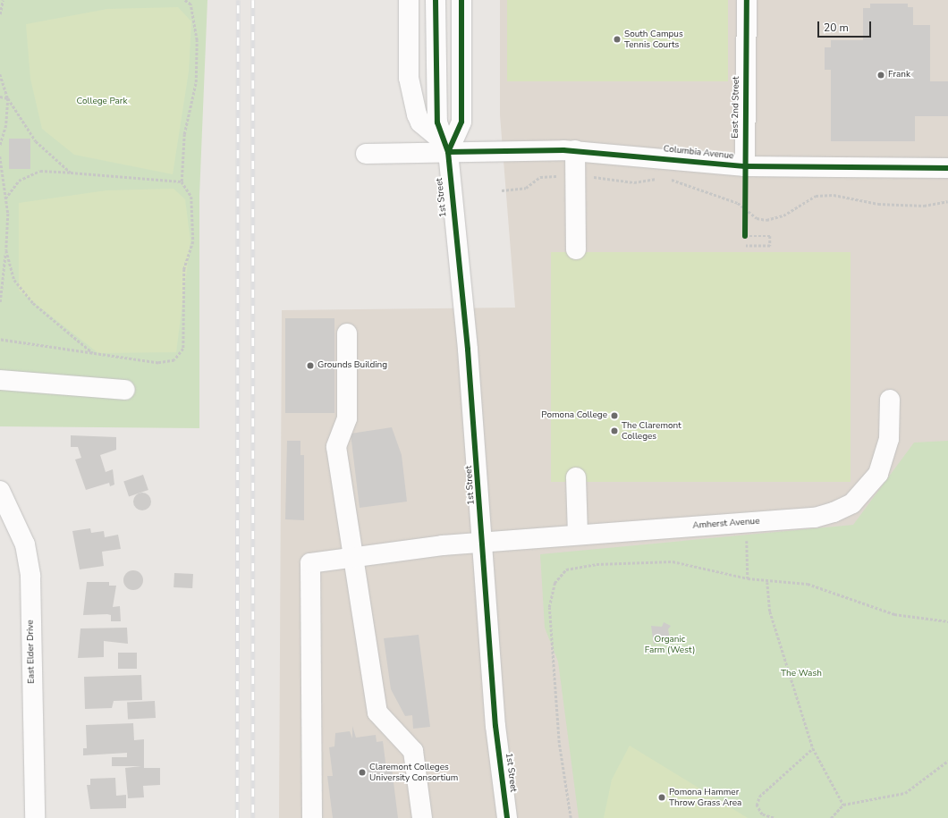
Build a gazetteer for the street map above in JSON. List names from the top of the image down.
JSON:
{
  "streets": {
    "street": [
      "East 2nd Street",
      "Columbia Avenue",
      "1st Street",
      "Amherst Avenue",
      "East Elder Drive"
    ]
  },
  "crossings": [
    ["East 2nd Street", "Columbia Avenue"],
    ["Columbia Avenue", "1st Street"],
    ["1st Street", "Amherst Avenue"]
  ],
  "parks": ["College Park", "Organic Farm (West)", "The Wash"],
  "places": [
    "South Campus Tennis Courts",
    "Frank",
    "Grounds Building",
    "Pomona College",
    "The Claremont Colleges",
    "Claremont Colleges University Consortium",
    "Pomona Hammer Throw Grass Area"
  ],
  "scale_bar": "20 m"
}
